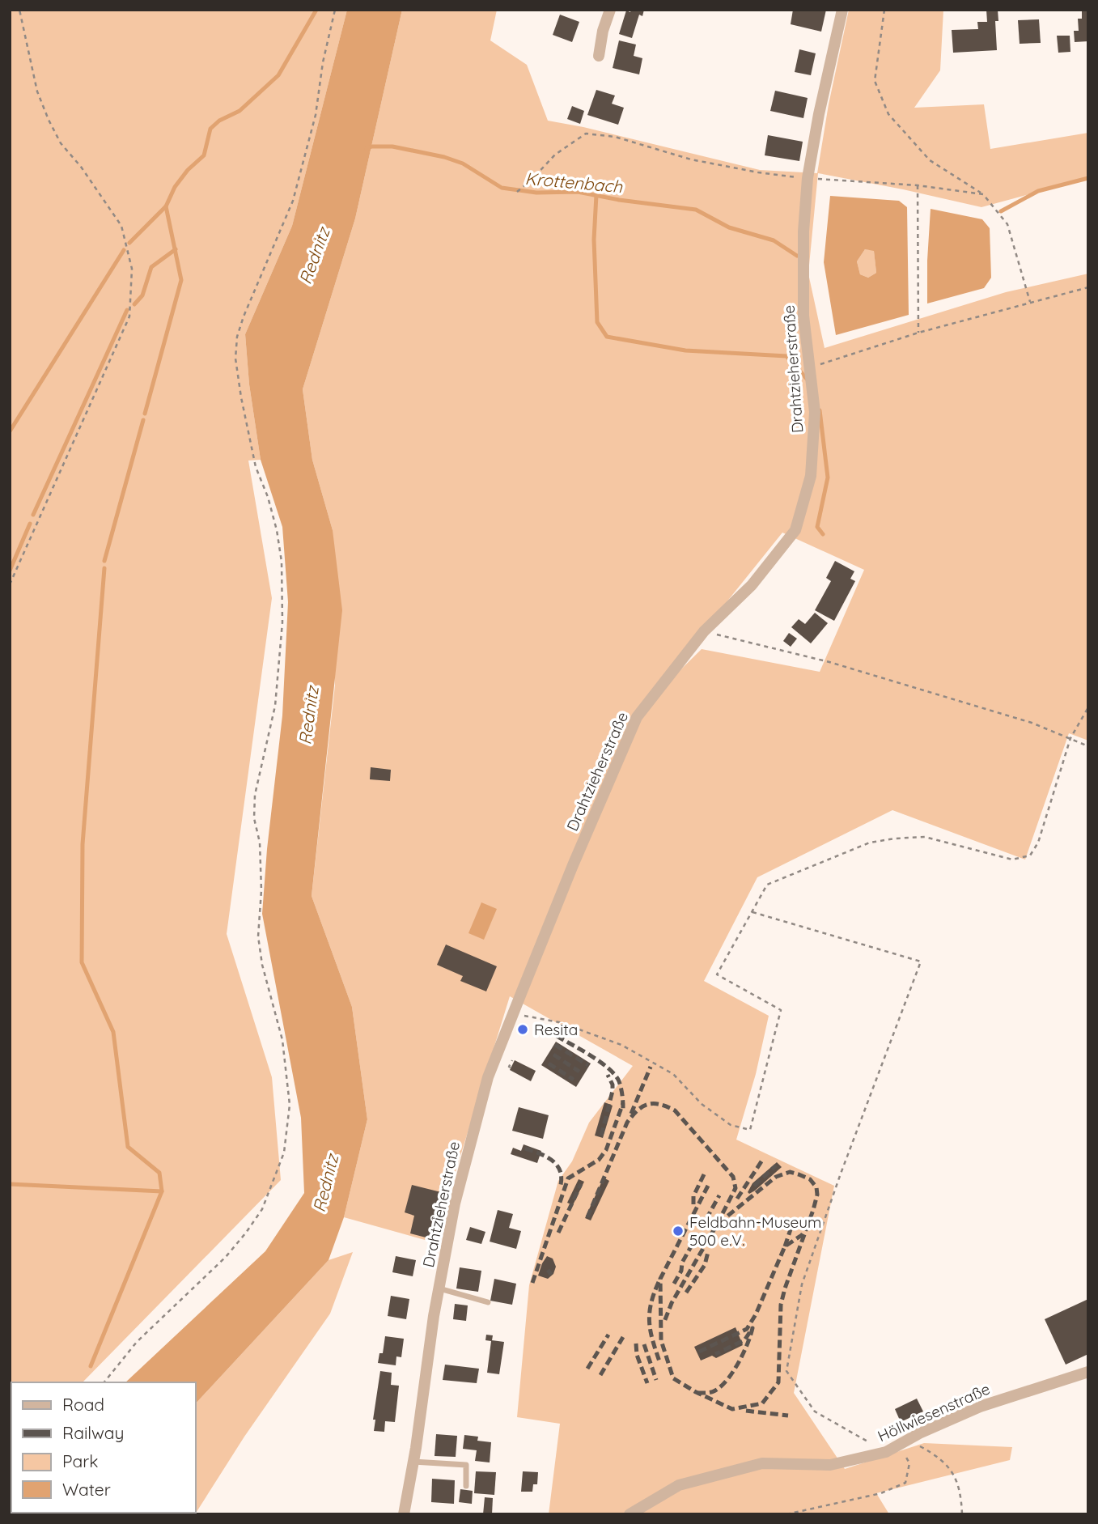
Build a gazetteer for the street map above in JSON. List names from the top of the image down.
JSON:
{
  "streets": {
    "street": ["Drahtzieherstraße", "Höllwiesenstraße"]
  },
  "water": ["Krottenbach", "Rednitz"],
  "places": ["Resita", "Feldbahn-Museum 500 e.V."],
  "legend": [
    "Road",
    "Railway",
    "Park",
    "Water"
  ]
}
